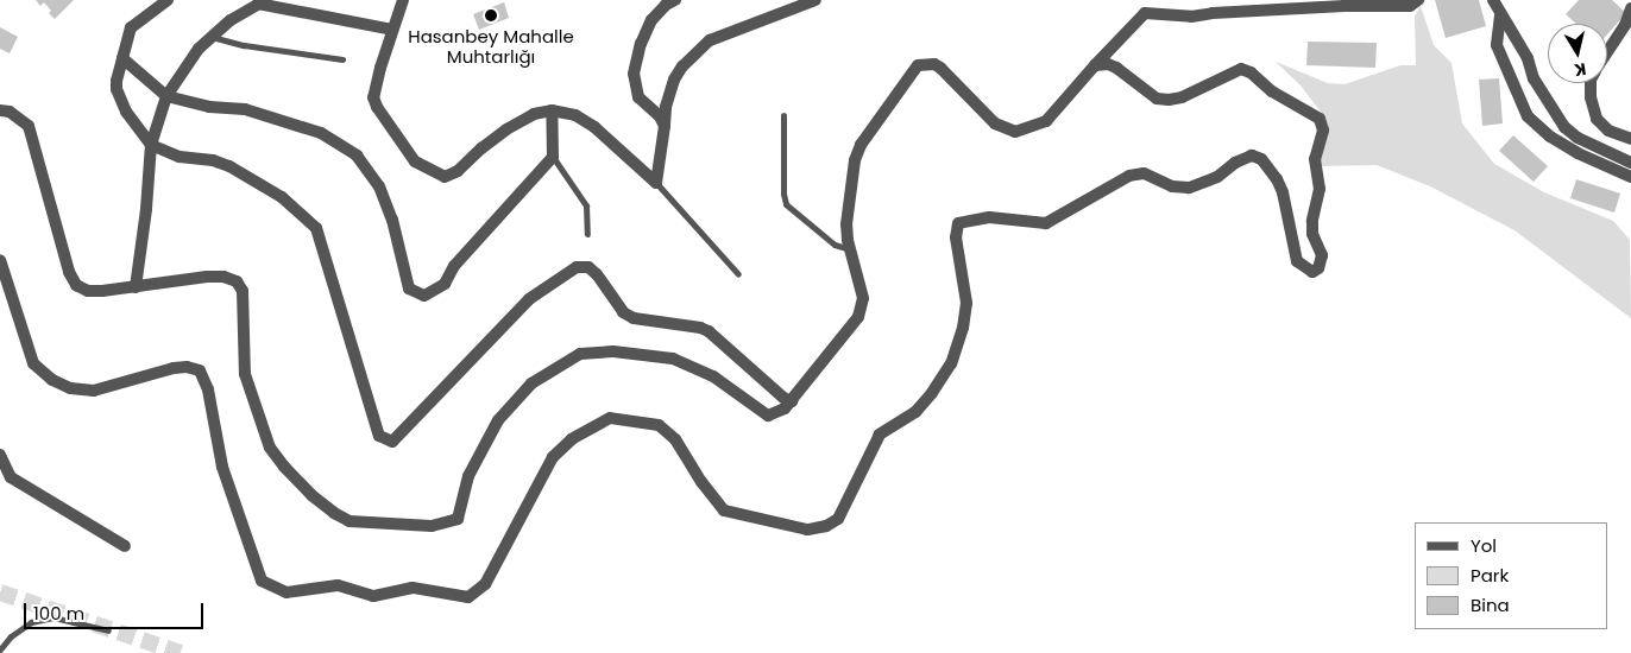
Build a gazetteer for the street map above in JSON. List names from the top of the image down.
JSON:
{
  "places": ["Hasanbey Mahalle Muhtarlığı"],
  "legend": ["Yol", "Park", "Bina"],
  "scale_bar": "100 m",
  "north": "bottom"
}
